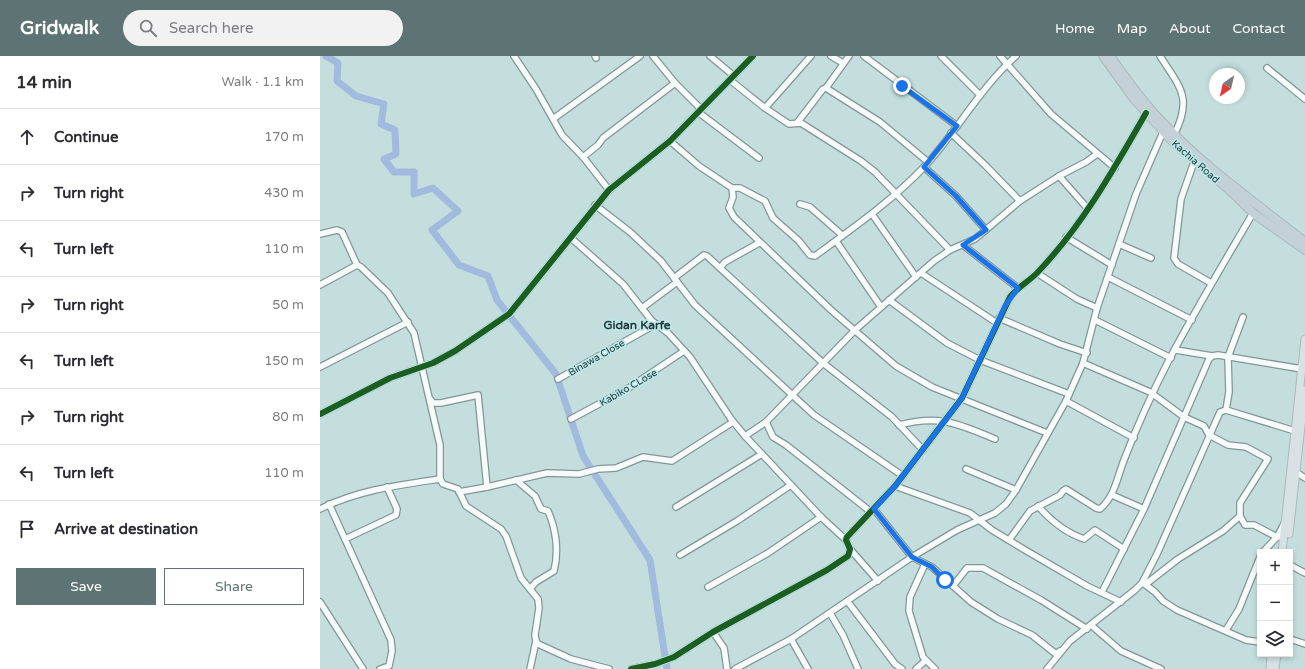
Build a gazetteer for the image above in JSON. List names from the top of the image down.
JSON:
{
  "streets": {
    "highway": ["Kachia Road"],
    "street": ["Binawa Close", "Kabiko CLose"]
  },
  "districts": ["Gidan Karfe"],
  "north": "bottom left",
  "page": {
    "header": "Gridwalk",
    "search": "Search here",
    "nav": [
      "Home",
      "Map",
      "About",
      "Contact"
    ],
    "heading": ["14 min", "Walk · 1.1 km"],
    "list": [
      ["Continue", "170 m"],
      ["Turn right", "430 m"],
      ["Turn left", "110 m"],
      ["Turn right", "50 m"],
      ["Turn left", "150 m"],
      ["Turn right", "80 m"],
      ["Turn left", "110 m"],
      "Arrive at destination"
    ],
    "map_buttons": ["+", "−"],
    "buttons": ["Save", "Share"]
  }
}
